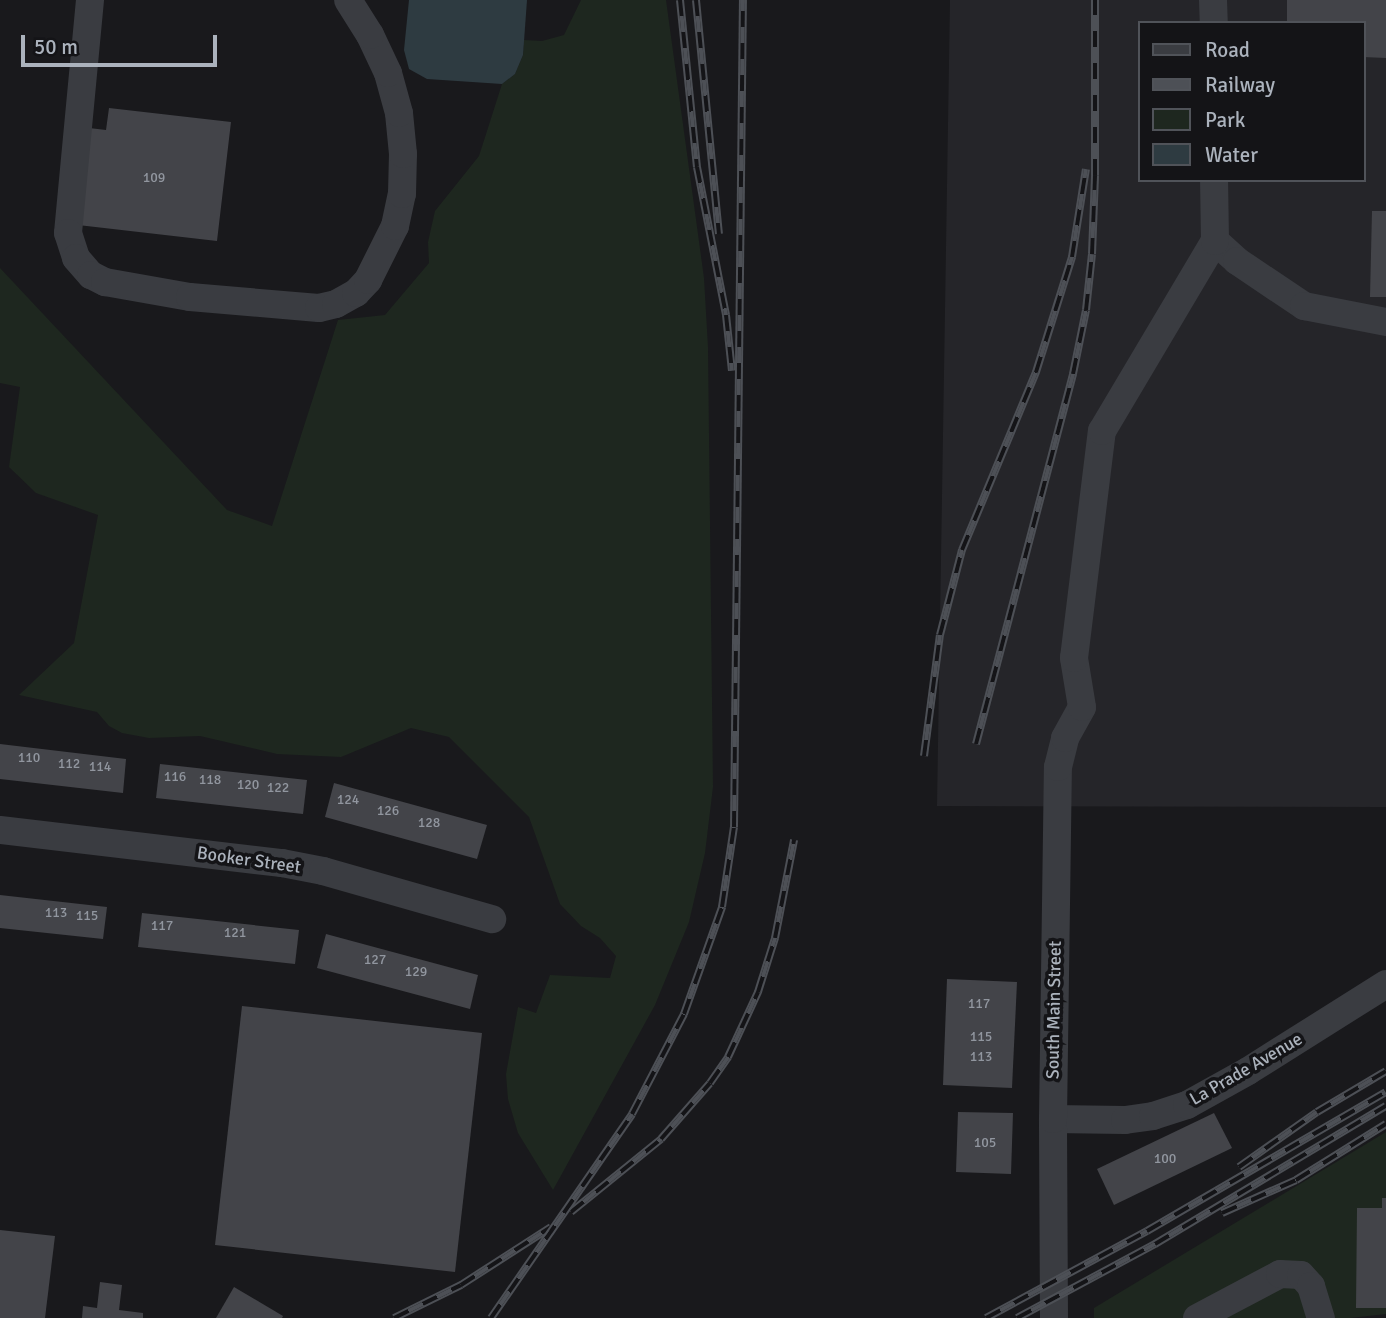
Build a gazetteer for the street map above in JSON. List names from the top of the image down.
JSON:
{
  "streets": {
    "street": ["Booker Street", "South Main Street", "La Prade Avenue"]
  },
  "crossings": [
    ["South Main Street", "La Prade Avenue"]
  ],
  "house_numbers": [
    "109",
    "110",
    "112",
    "114",
    "116",
    "118",
    "120",
    "122",
    "124",
    "126",
    "128",
    "113",
    "115",
    "117",
    "121",
    "127",
    "129",
    "117",
    "115",
    "113",
    "105",
    "100"
  ],
  "legend": [
    "Road",
    "Railway",
    "Park",
    "Water"
  ],
  "scale_bar": "50 m"
}
